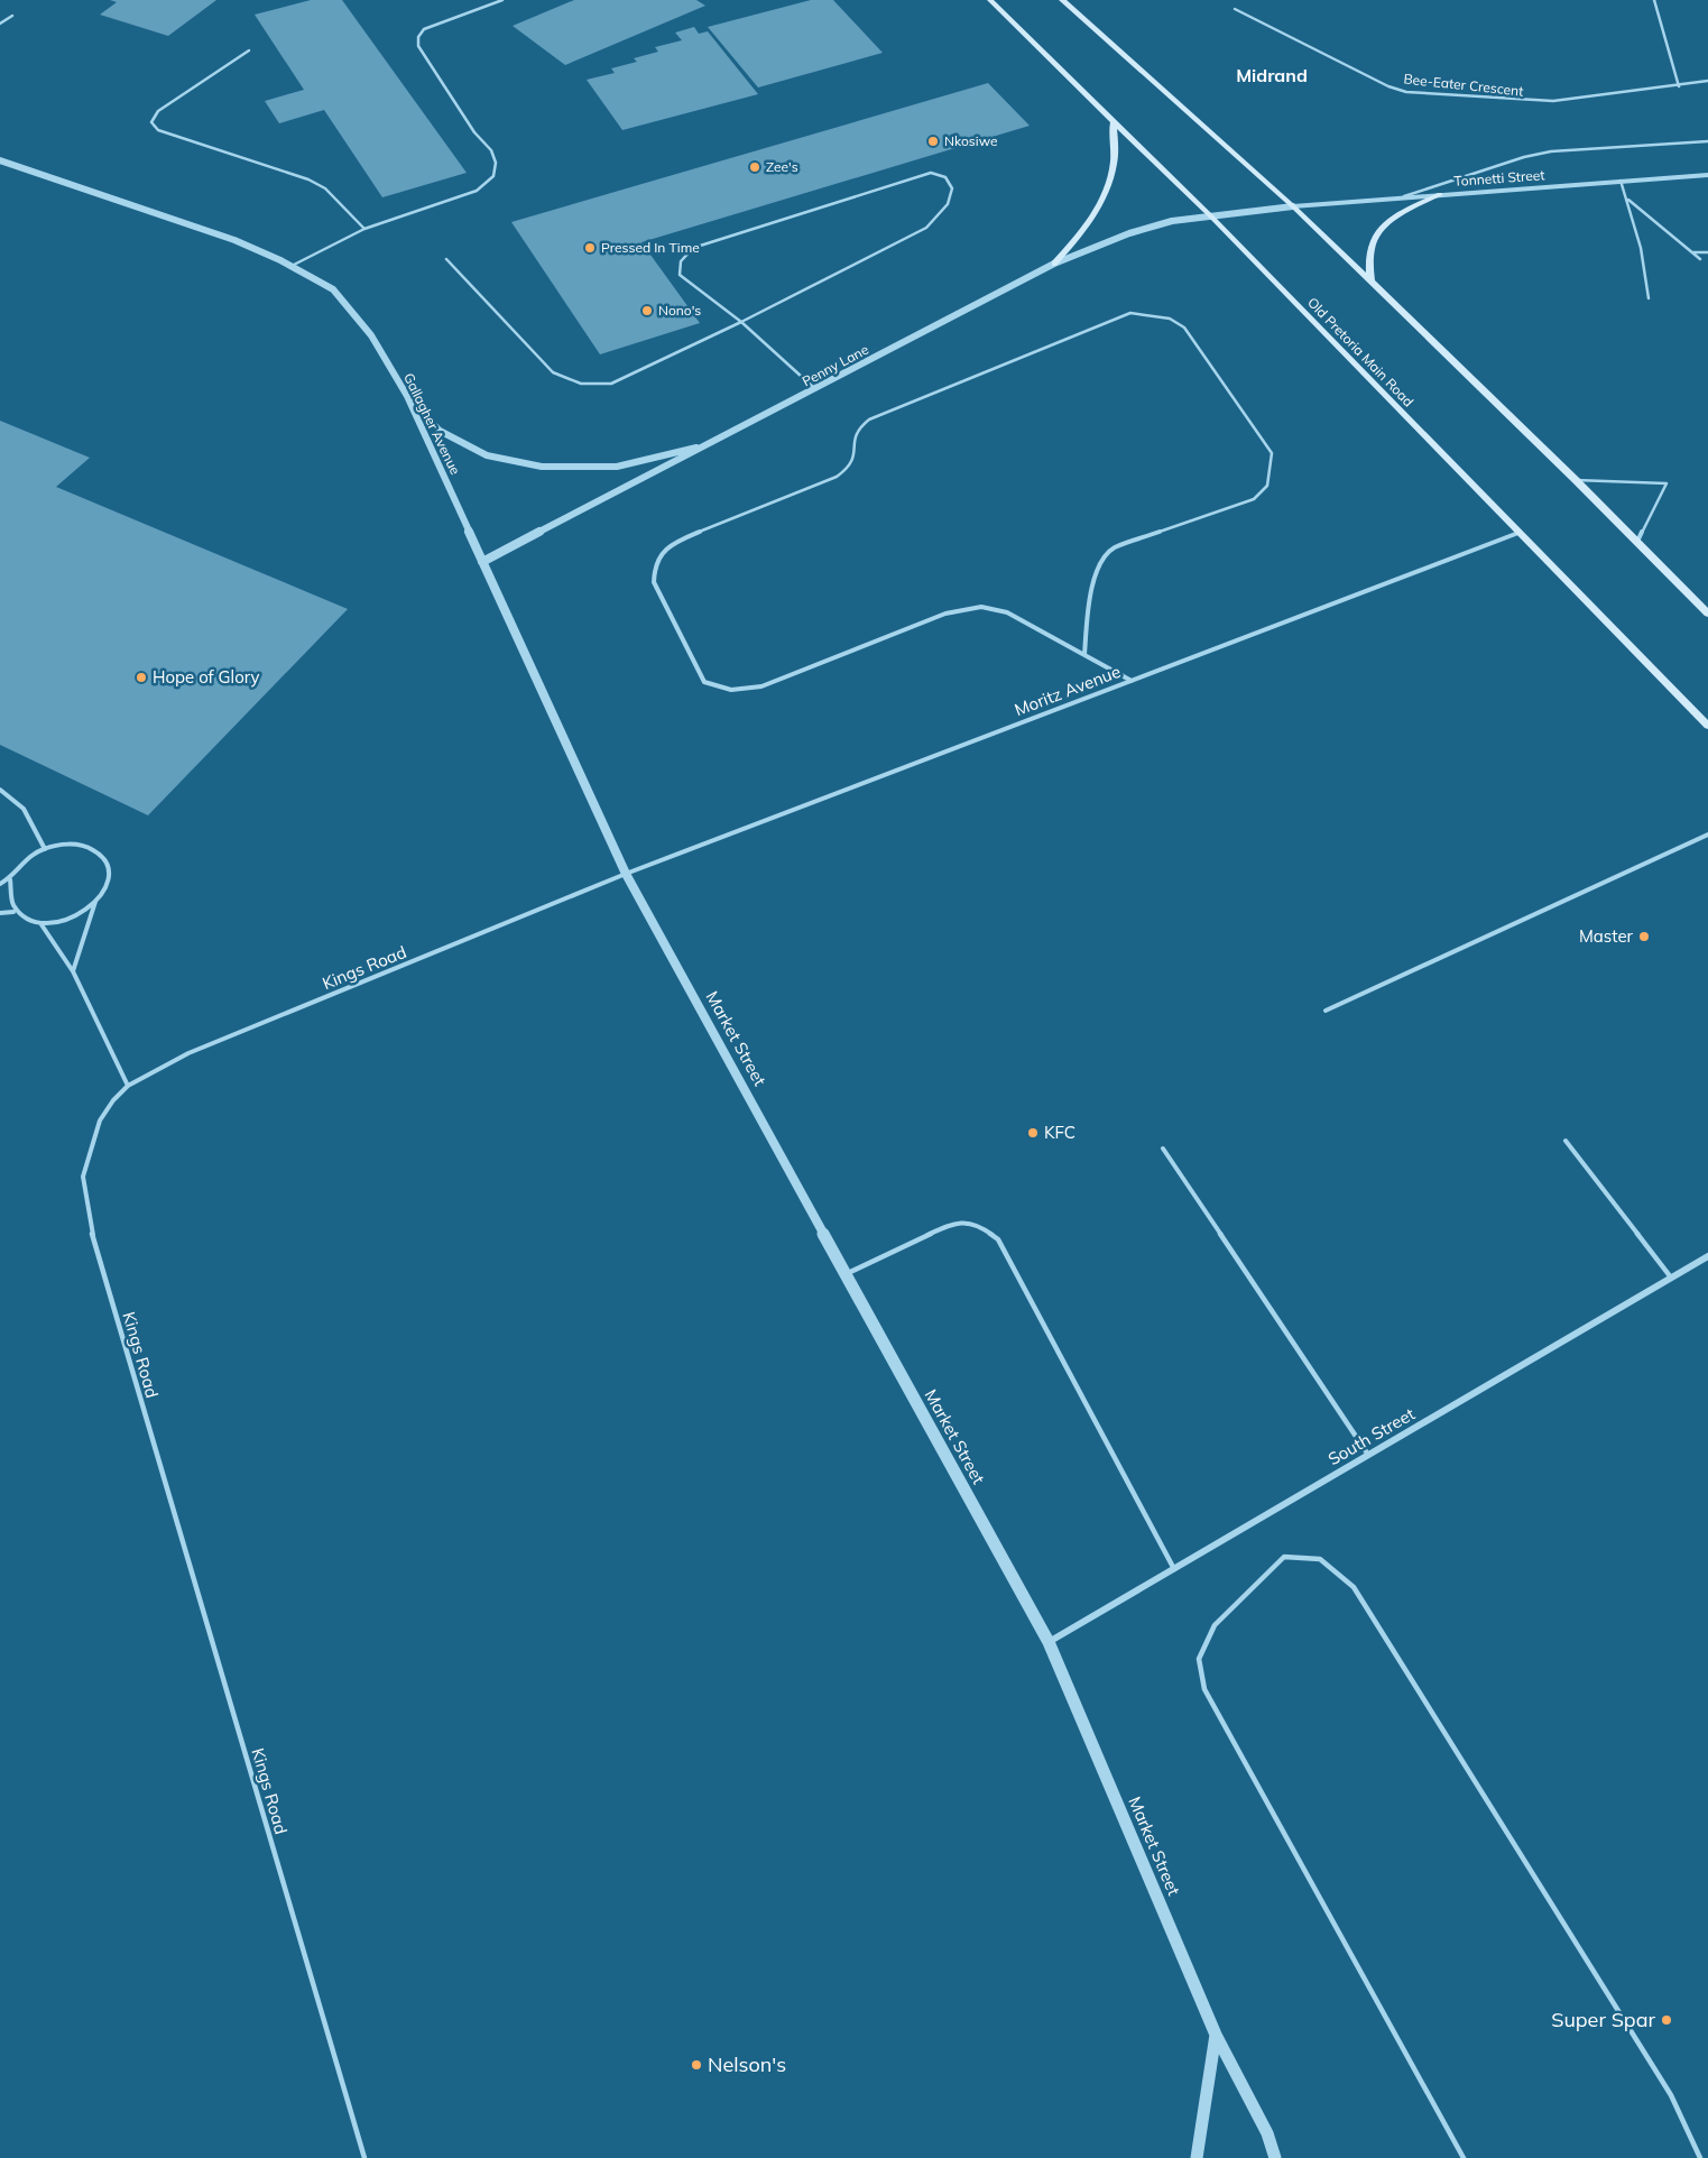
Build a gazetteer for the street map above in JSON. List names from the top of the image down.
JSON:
{
  "streets": {
    "main road": ["Old Pretoria Main Road"],
    "street": [
      "Tonnetti Street",
      "Penny Lane",
      "Gallagher Avenue",
      "Market Street",
      "South Street"
    ],
    "lane": ["Bee-Eater Crescent", "Moritz Avenue", "Kings Road"]
  },
  "crossings": [
    ["Old Pretoria Main Road", "Penny Lane"],
    ["Old Pretoria Main Road", "Moritz Avenue"],
    ["Penny Lane", "Gallagher Avenue"],
    ["Gallagher Avenue", "Moritz Avenue"],
    ["Gallagher Avenue", "Kings Road"],
    ["Gallagher Avenue", "Market Street"],
    ["Moritz Avenue", "Kings Road"],
    ["Moritz Avenue", "Market Street"],
    ["Kings Road", "Market Street"],
    ["Market Street", "South Street"]
  ],
  "districts": ["Midrand"],
  "places": [
    "Nkosiwe",
    "Zee's",
    "Pressed In Time",
    "Nono's",
    "Hope of Glory",
    "Master",
    "KFC",
    "Super Spar",
    "Nelson's"
  ]
}
